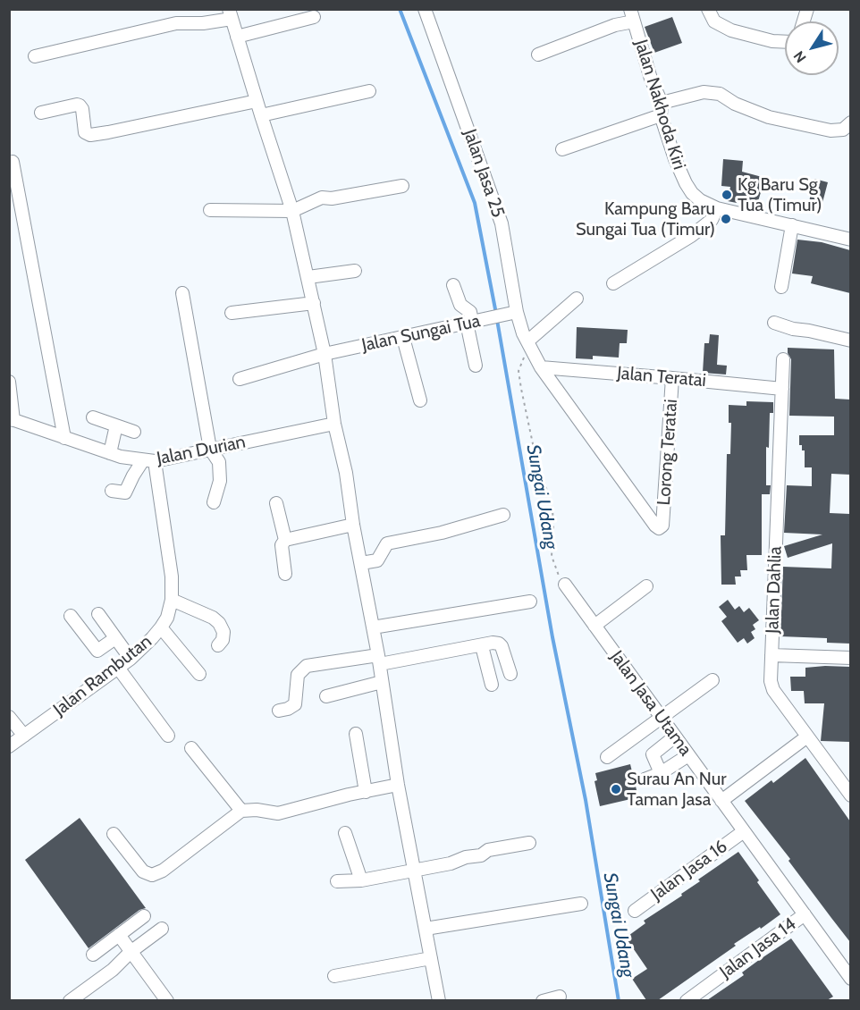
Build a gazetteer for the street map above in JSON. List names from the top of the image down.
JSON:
{
  "streets": {
    "street": [
      "Jalan Nakhoda Kiri",
      "Jalan Jasa 25",
      "Jalan Sungai Tua",
      "Jalan Teratai",
      "Jalan Durian",
      "Lorong Teratai",
      "Jalan Dahlia",
      "Jalan Rambutan",
      "Jalan Jasa Utama",
      "Jalan Jasa 16",
      "Jalan Jasa 14"
    ]
  },
  "crossings": [
    ["Jalan Jasa 25", "Jalan Sungai Tua"],
    ["Jalan Jasa 25", "Jalan Teratai"],
    ["Jalan Jasa 25", "Lorong Teratai"],
    ["Jalan Teratai", "Lorong Teratai"],
    ["Jalan Teratai", "Jalan Dahlia"],
    ["Jalan Durian", "Jalan Rambutan"],
    ["Jalan Jasa Utama", "Jalan Jasa 16"],
    ["Jalan Jasa Utama", "Jalan Jasa 14"]
  ],
  "water": ["Sungai Udang"],
  "places": ["Kg Baru Sg Tua (Timur)", "Kampung Baru Sungai Tua (Timur)", "Surau An Nur Taman Jasa"],
  "north": "bottom left"
}
